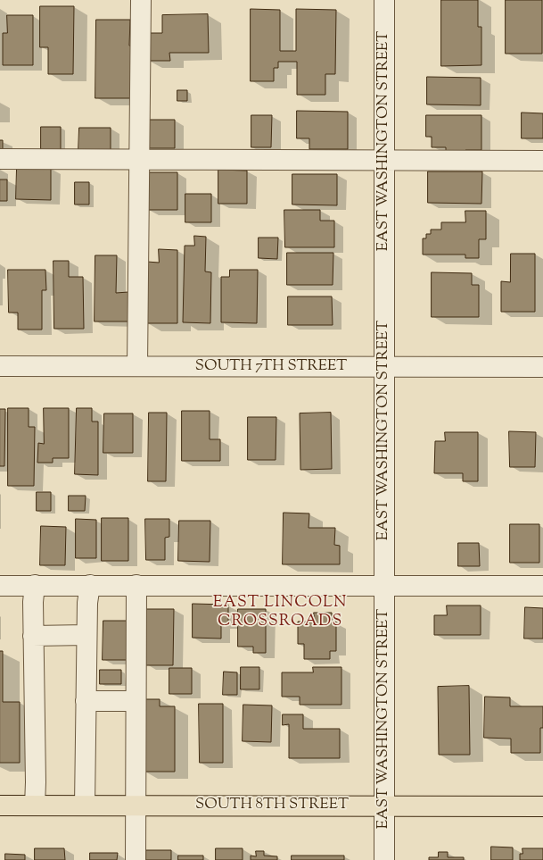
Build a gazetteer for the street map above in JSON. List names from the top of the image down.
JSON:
{
  "streets": {
    "main road": ["SOUTH 8TH STREET"],
    "street": ["EAST WASHINGTON STREET", "SOUTH 7TH STREET"]
  },
  "crossings": [
    ["EAST WASHINGTON STREET", "SOUTH 7TH STREET"],
    ["EAST WASHINGTON STREET", "SOUTH 8TH STREET"]
  ],
  "districts": ["EAST LINCOLN CROSSROADS"]
}
